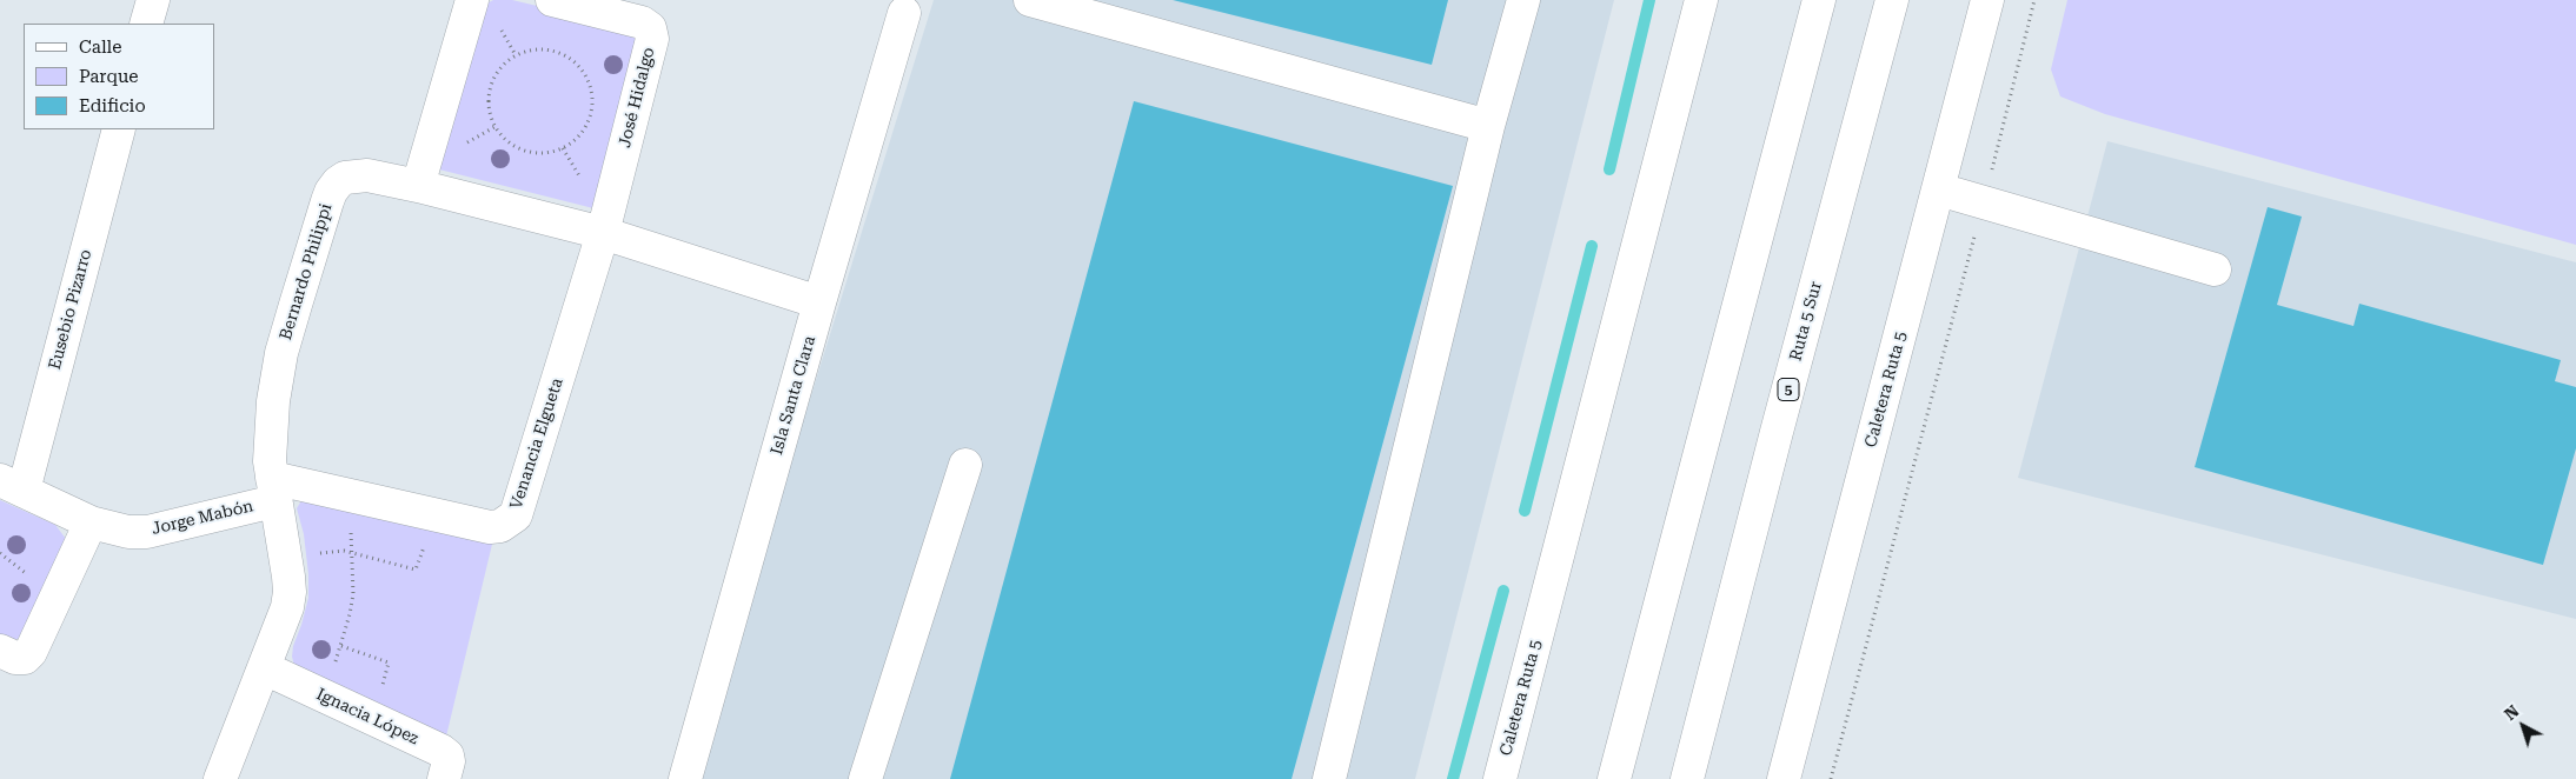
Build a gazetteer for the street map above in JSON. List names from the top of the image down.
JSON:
{
  "streets": {
    "main road": [
      "José Hidalgo",
      "Bernardo Philippi",
      "Eusebio Pizarro",
      "Ruta 5 Sur",
      "5",
      "Caletera Ruta 5",
      "Isla Santa Clara",
      "Venancia Elgueta",
      "Jorge Mabón",
      "Ignacia López"
    ]
  },
  "crossings": [
    ["José Hidalgo", "Bernardo Philippi"],
    ["José Hidalgo", "Venancia Elgueta"],
    ["Bernardo Philippi", "Isla Santa Clara"],
    ["Bernardo Philippi", "Venancia Elgueta"],
    ["Bernardo Philippi", "Jorge Mabón"],
    ["Bernardo Philippi", "Ignacia López"],
    ["Eusebio Pizarro", "Jorge Mabón"],
    ["Venancia Elgueta", "Jorge Mabón"]
  ],
  "legend": ["Calle", "Parque", "Edificio"],
  "north": "top left"
}
